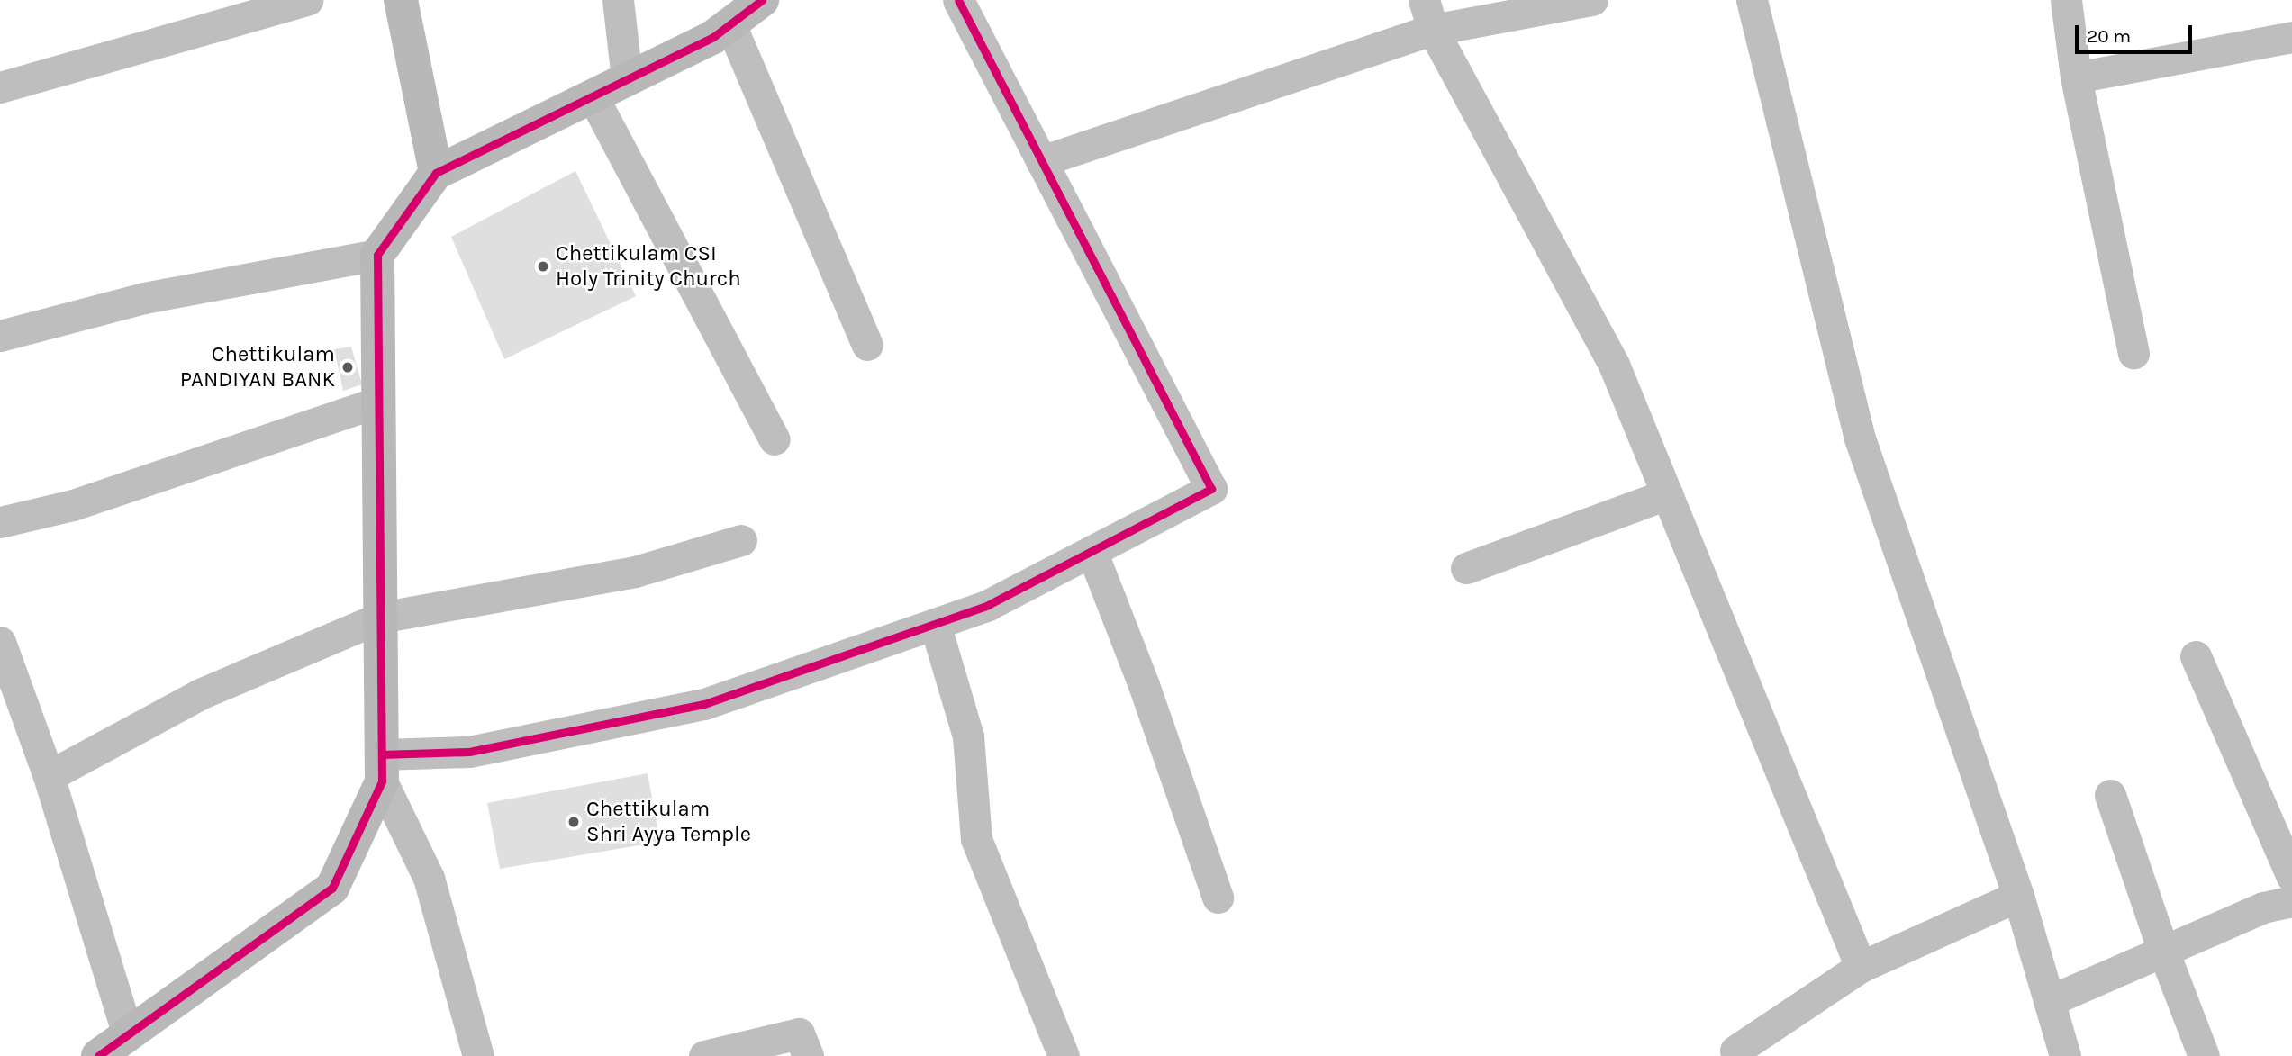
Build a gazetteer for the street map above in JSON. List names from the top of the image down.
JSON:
{
  "places": ["Chettikulam CSI Holy Trinity Church", "Chettikulam PANDIYAN BANK", "Chettikulam Shri Ayya Temple"],
  "scale_bar": "20 m"
}
